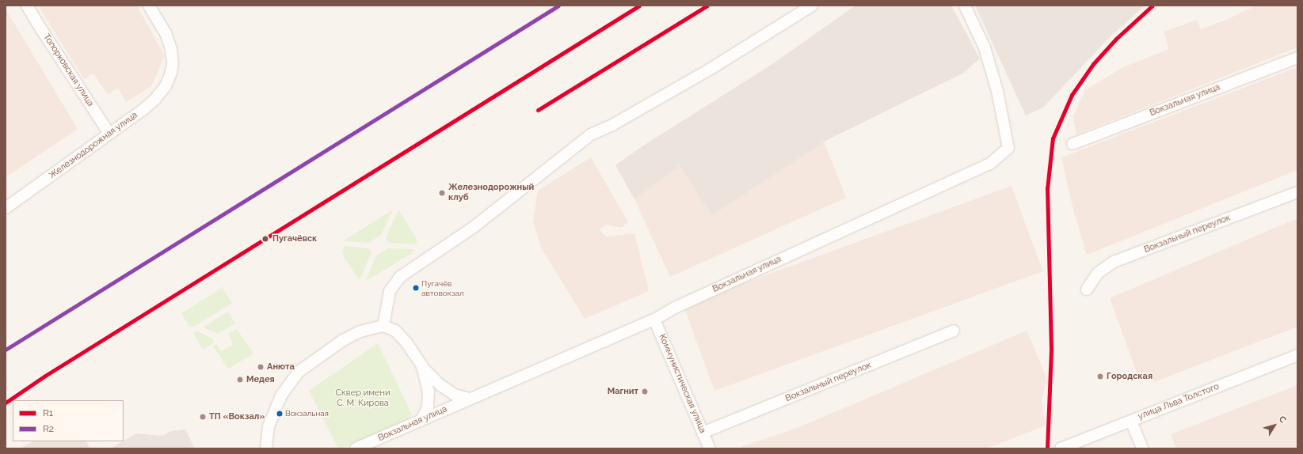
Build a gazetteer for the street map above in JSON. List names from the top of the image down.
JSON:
{
  "streets": {
    "street": [
      "Топорковская улица",
      "Вокзальная улица",
      "Железнодорожная улица",
      "Вокзальный переулок",
      "Коммунистическая улица",
      "улица Льва Толстого"
    ]
  },
  "crossings": [
    ["Топорковская улица", "Железнодорожная улица"],
    ["Вокзальная улица", "Коммунистическая улица"],
    ["Вокзальный переулок", "Коммунистическая улица"]
  ],
  "parks": ["Сквер имени С. М. Кирова"],
  "places": [
    "Железнодорожный клуб",
    "Пугачёвск",
    "Пугачёв автовокзал",
    "Анюта",
    "Городская",
    "Медея",
    "Магнит",
    "Вокзальная",
    "ТП «Вокзал»"
  ],
  "lines": ["transit line R1", "transit line R2"],
  "legend": ["R1", "R2"],
  "north": "top right"
}
